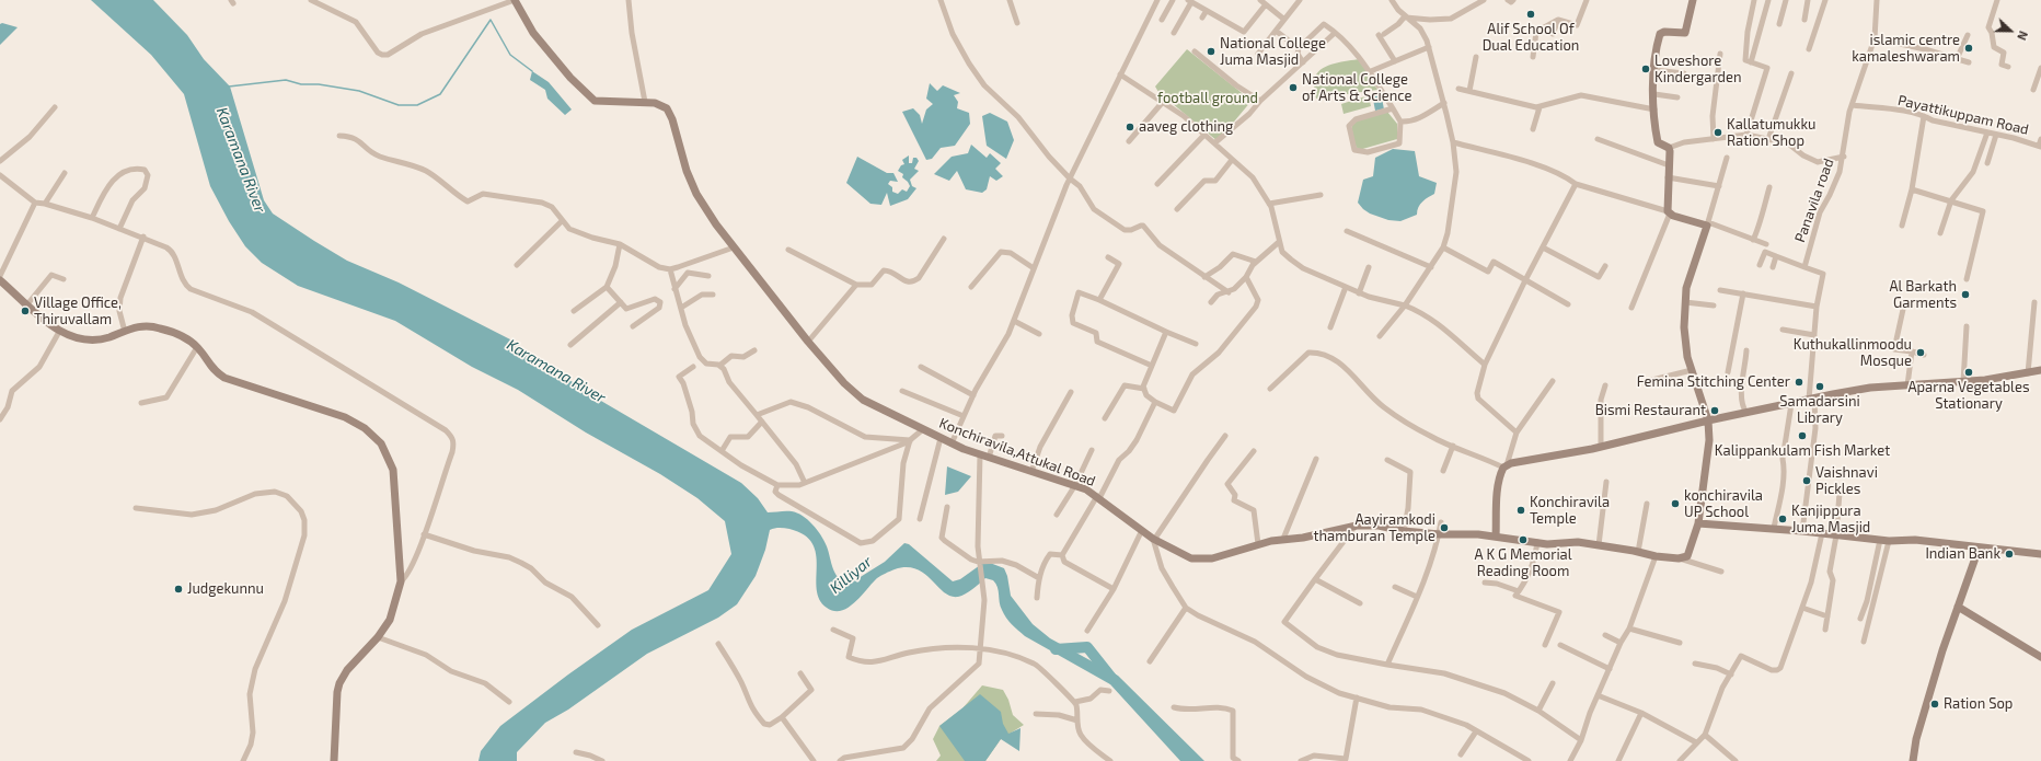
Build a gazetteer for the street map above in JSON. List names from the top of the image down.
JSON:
{
  "streets": {
    "main road": ["Konchiravila,Attukal Road"],
    "street": ["Payattikuppam Road", "Panavila road"]
  },
  "crossings": [
    ["Payattikuppam Road", "Panavila road"]
  ],
  "water": ["Karamana River", "Killiyar"],
  "parks": ["football ground"],
  "places": [
    "Alif School Of Dual Education",
    "islamic centre kamaleshwaram",
    "National College Juma Masjid",
    "Loveshore Kindergarden",
    "National College of Arts & Science",
    "aaveg clothing",
    "Kallatumukku Ration Shop",
    "Al Barkath Garments",
    "Village Office, Thiruvallam",
    "Kuthukallinmoodu Mosque",
    "Aparna Vegetables Stationary",
    "Femina Stitching Center",
    "Samadarsini Library",
    "Bismi Restaurant",
    "Kalippankulam Fish Market",
    "Vaishnavi Pickles",
    "konchiravila UP School",
    "Konchiravila Temple",
    "Kanjippura Juma Masjid",
    "Aayiramkodi thamburan Temple",
    "A K G Memorial Reading Room",
    "Indian Bank",
    "Judgekunnu",
    "Ration Sop"
  ],
  "north": "right"
}
